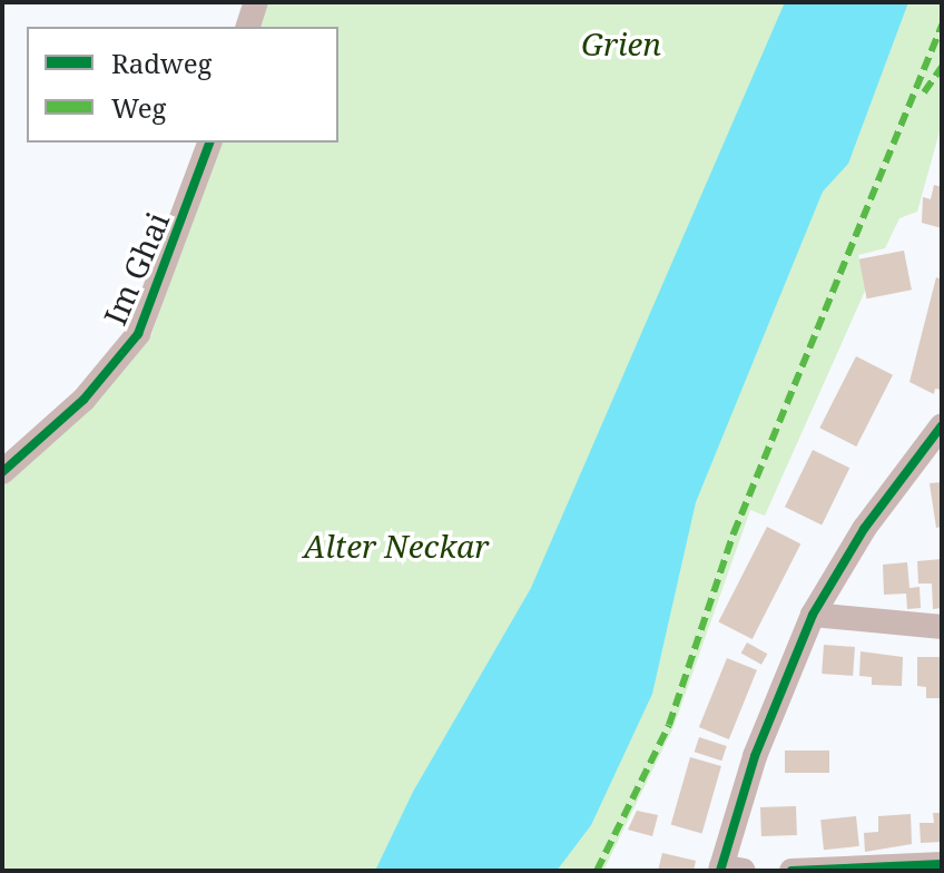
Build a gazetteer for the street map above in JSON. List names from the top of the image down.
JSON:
{
  "streets": {
    "street": ["Im Ghai"]
  },
  "parks": ["Grien", "Alter Neckar"],
  "legend": ["Radweg", "Weg"]
}
